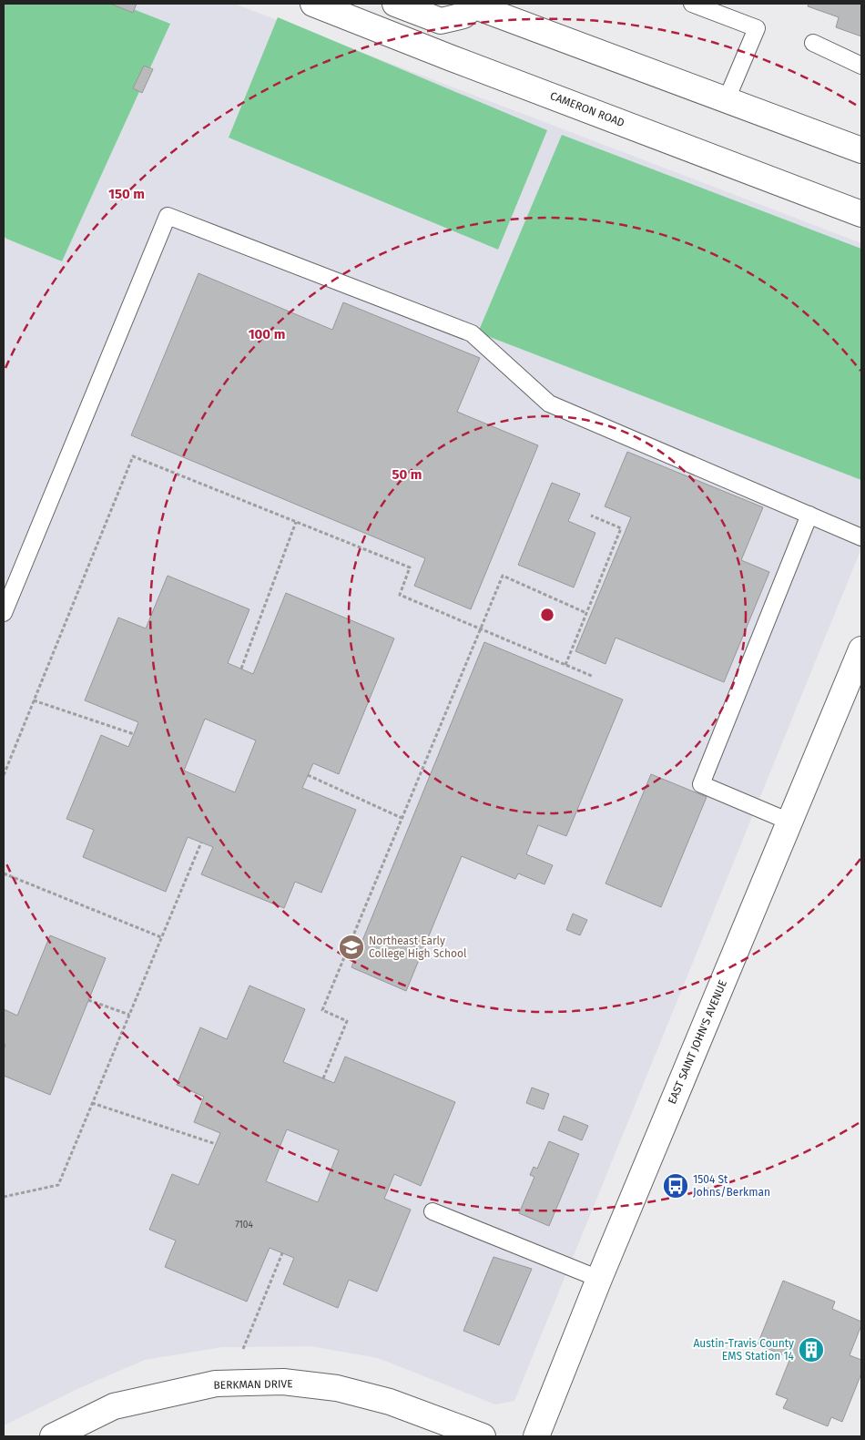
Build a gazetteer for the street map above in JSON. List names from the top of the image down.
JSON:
{
  "streets": {
    "street": ["CAMERON ROAD", "EAST SAINT JOHN'S AVENUE", "BERKMAN DRIVE"]
  },
  "places": {
    "school or university": ["Northeast Early College High School"],
    "bus stop": ["1504 St Johns/Berkman"],
    "building": ["Austin-Travis County EMS Station 14"]
  },
  "house_numbers": ["7104"],
  "rings": ["150 m", "100 m", "50 m"]
}
